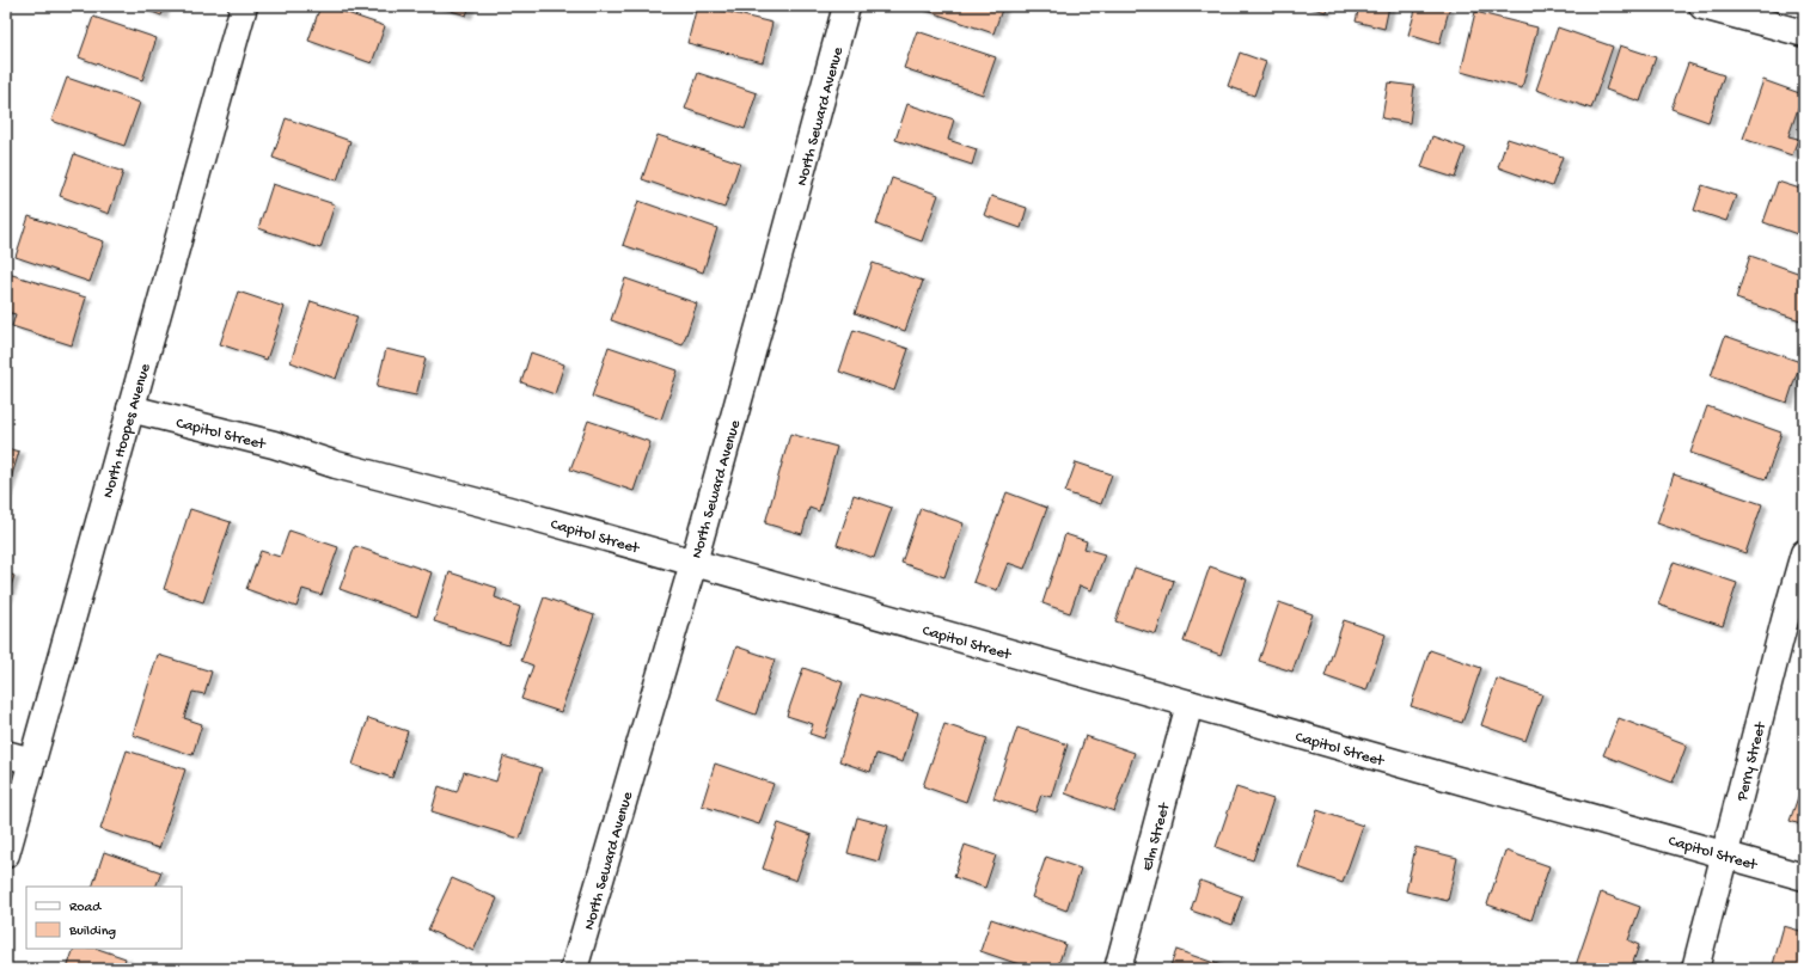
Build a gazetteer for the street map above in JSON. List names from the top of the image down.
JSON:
{
  "streets": {
    "street": [
      "North Seward Avenue",
      "North Hoopes Avenue",
      "Capitol Street",
      "Perry Street",
      "Elm Street"
    ]
  },
  "crossings": [
    ["North Seward Avenue", "Capitol Street"],
    ["North Hoopes Avenue", "Capitol Street"],
    ["Capitol Street", "Perry Street"],
    ["Capitol Street", "Elm Street"]
  ],
  "legend": ["Road", "Building"]
}
